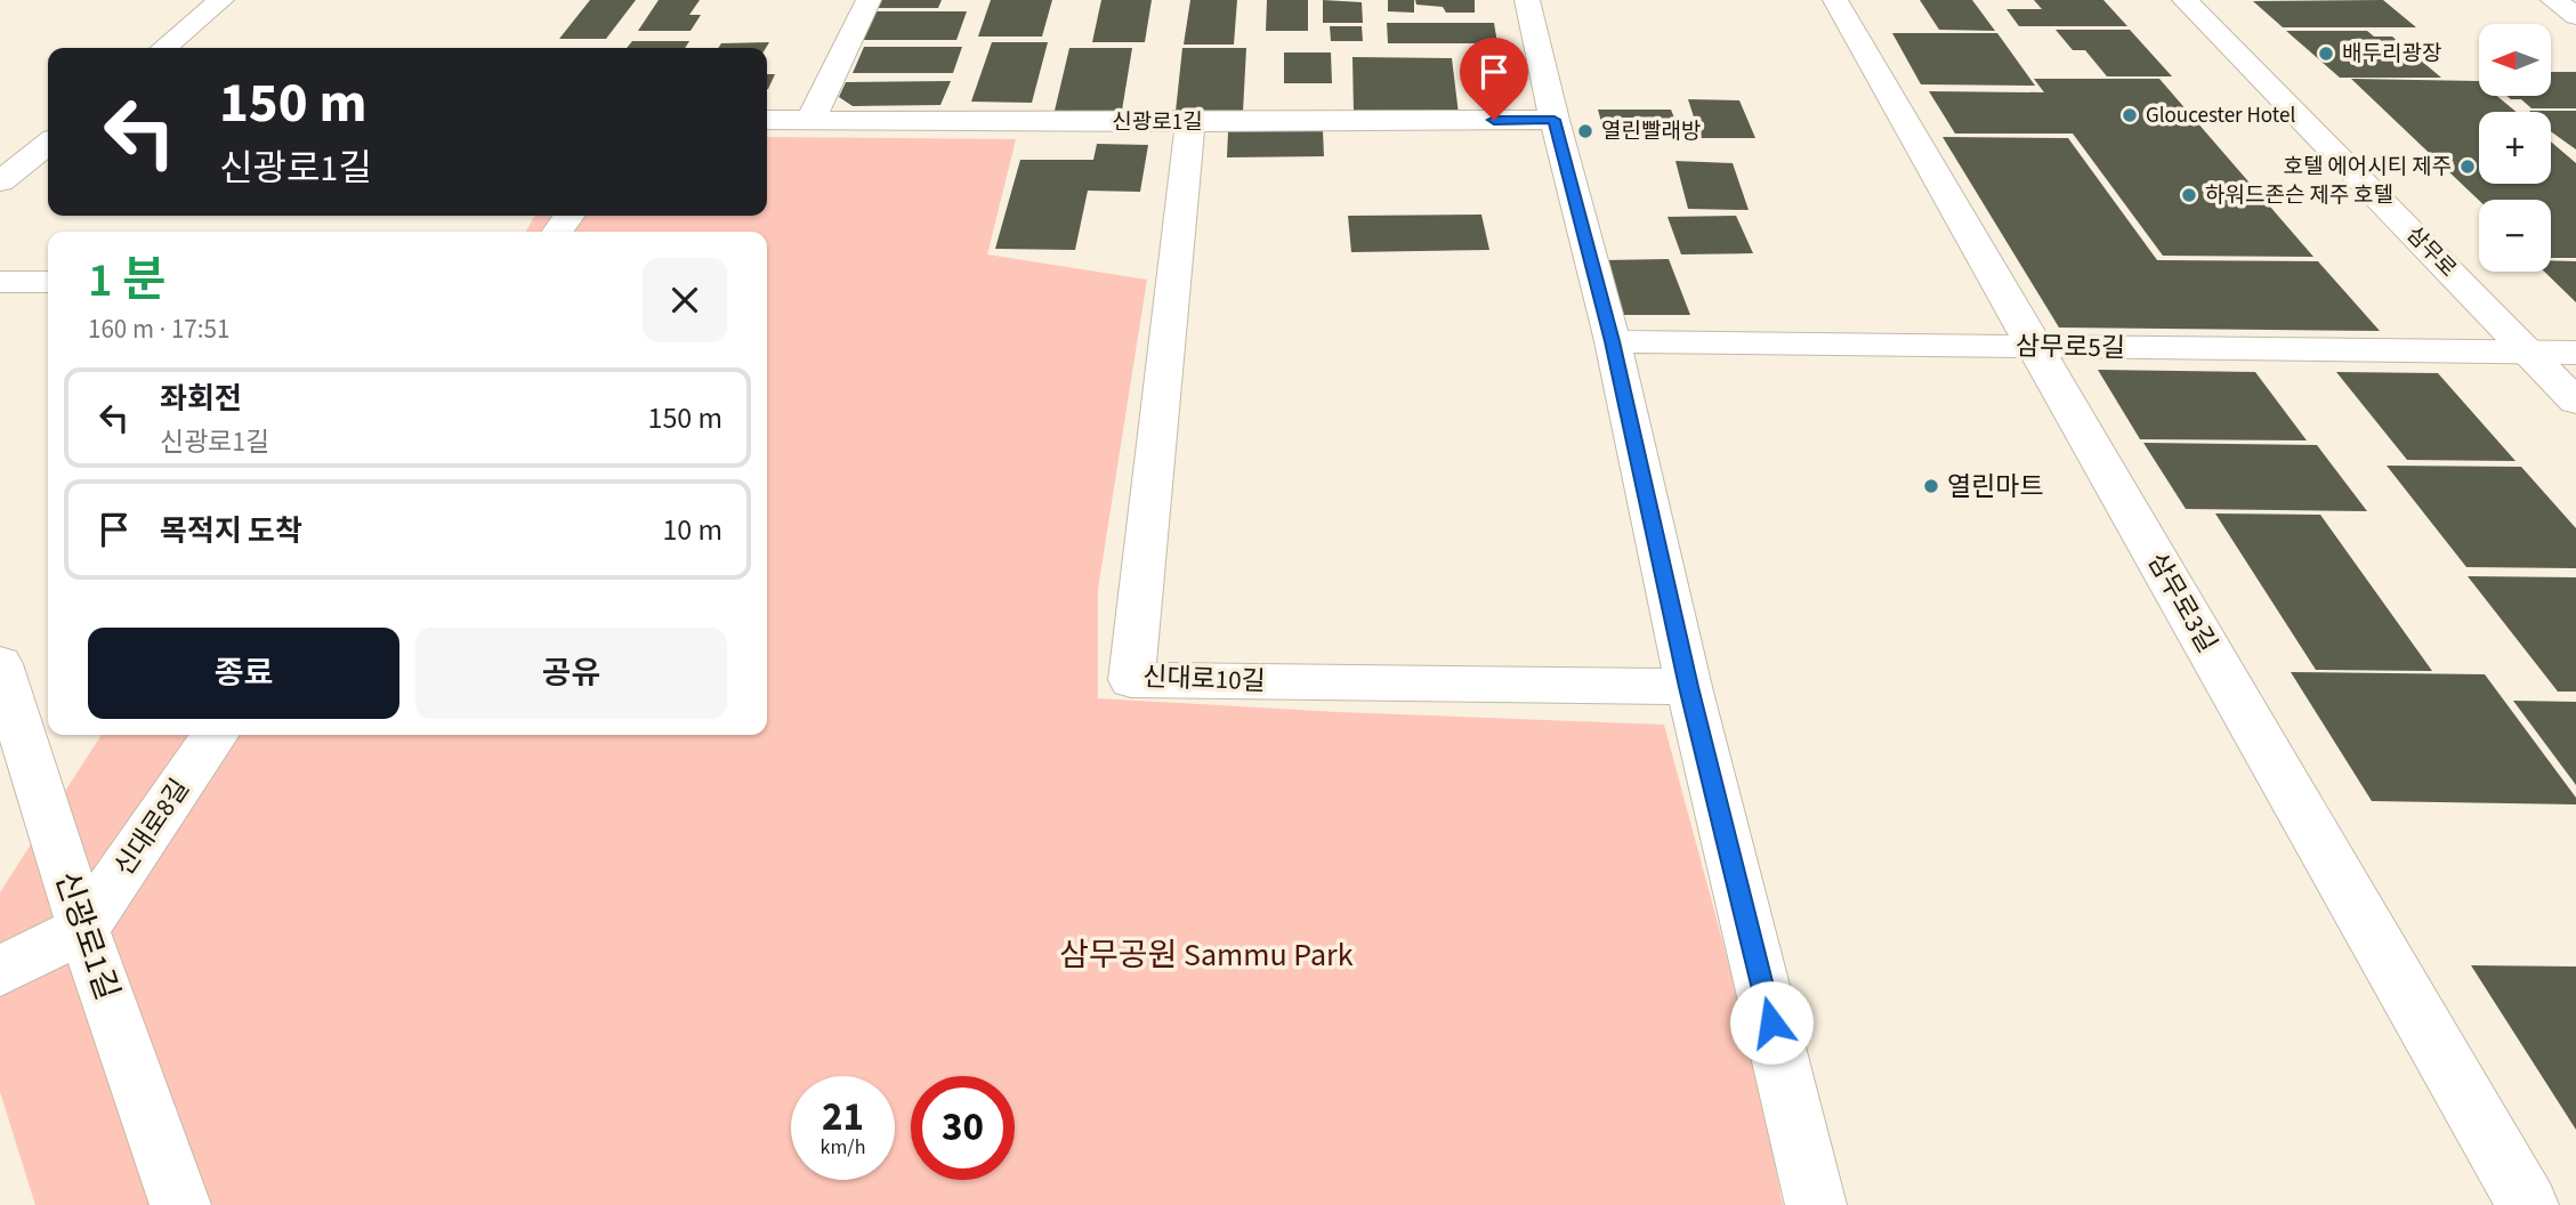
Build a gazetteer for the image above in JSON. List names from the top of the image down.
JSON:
{
  "streets": {
    "street": [
      "신광로1길",
      "삼무로",
      "삼무로5길",
      "삼무로3길",
      "신대로10길",
      "신대로8길"
    ]
  },
  "crossings": [
    ["신광로1길", "신대로10길"],
    ["신광로1길", "신대로8길"],
    ["삼무로", "삼무로5길"],
    ["삼무로5길", "삼무로3길"]
  ],
  "parks": ["삼무공원 Sammu Park"],
  "places": [
    "배두리광장",
    "Gloucester Hotel",
    "열린빨래방",
    "호텔 에어시티 제주",
    "하워드존슨 제주 호텔",
    "열린마트"
  ],
  "north": "left",
  "page": {
    "map_buttons": ["+", "−"],
    "turn": ["150 m", "신광로1길"],
    "heading": ["1 분", "160 m · 17:51"],
    "list": [
      {
        "name": "좌회전",
        "note": "신광로1길",
        "value": "150 m"
      },
      {
        "name": "목적지 도착",
        "value": "10 m"
      }
    ],
    "buttons": ["종료", "공유"],
    "speed": "21 km/h",
    "limit": "30"
  }
}
